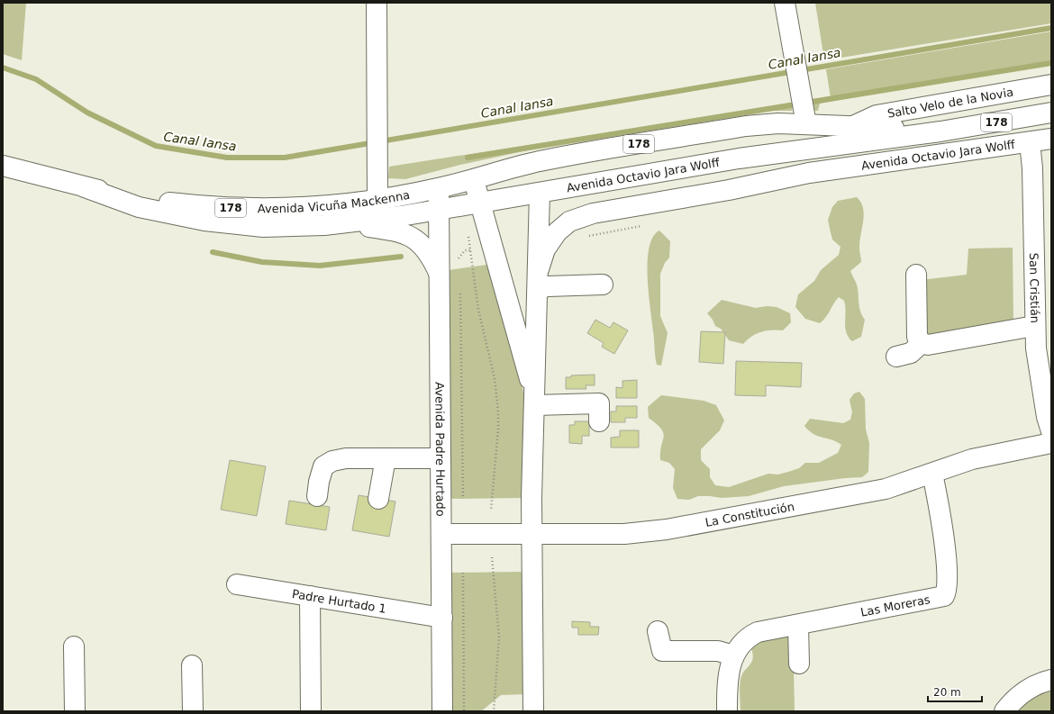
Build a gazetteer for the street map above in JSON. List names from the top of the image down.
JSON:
{
  "streets": {
    "main road": [
      "Salto Velo de la Novia",
      "178",
      "Avenida Octavio Jara Wolff",
      "Avenida Vicuña Mackenna",
      "San Cristián",
      "Avenida Padre Hurtado",
      "La Constitución",
      "Padre Hurtado 1",
      "Las Moreras"
    ]
  },
  "crossings": [
    ["Salto Velo de la Novia", "Avenida Octavio Jara Wolff"],
    ["Avenida Octavio Jara Wolff", "Avenida Vicuña Mackenna"],
    ["Avenida Octavio Jara Wolff", "San Cristián"],
    ["Avenida Octavio Jara Wolff", "Avenida Padre Hurtado"],
    ["Avenida Vicuña Mackenna", "Avenida Padre Hurtado"],
    ["Avenida Padre Hurtado", "La Constitución"],
    ["Avenida Padre Hurtado", "Padre Hurtado 1"],
    ["La Constitución", "Las Moreras"]
  ],
  "water": ["Canal Iansa"],
  "scale_bar": "20 m"
}
